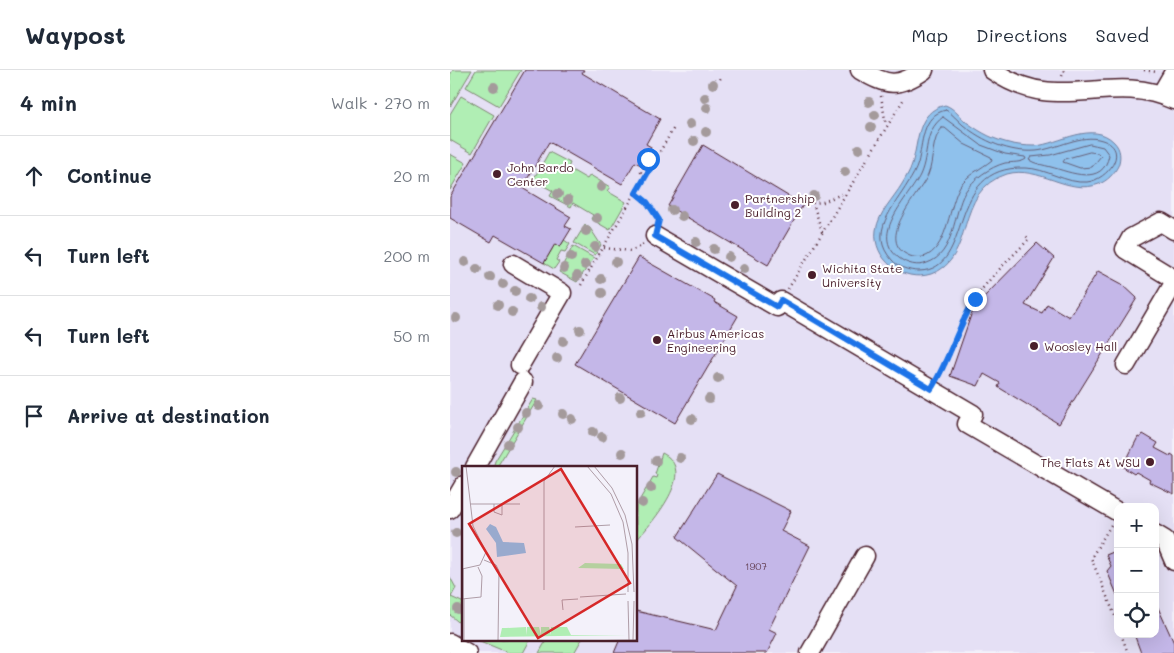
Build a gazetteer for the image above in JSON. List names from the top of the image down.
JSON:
{
  "places": [
    "John Bardo Center",
    "Partnership Building 2",
    "Wichita State University",
    "Airbus Americas Engineering",
    "Woosley Hall",
    "The Flats At WSU"
  ],
  "house_numbers": ["1907"],
  "page": {
    "header": "Waypost",
    "nav": ["Map", "Directions", "Saved"],
    "heading": ["4 min", "Walk · 270 m"],
    "list": [
      ["Continue", "20 m"],
      ["Turn left", "200 m"],
      ["Turn left", "50 m"],
      "Arrive at destination"
    ],
    "map_buttons": ["+", "−"]
  }
}
